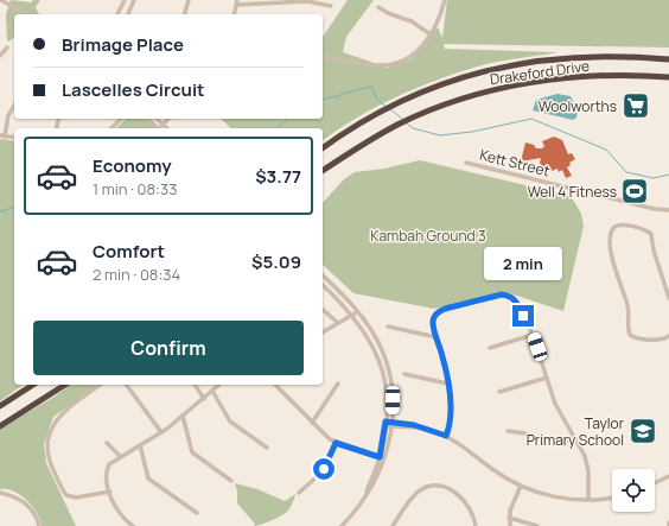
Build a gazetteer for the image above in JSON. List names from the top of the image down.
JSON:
{
  "streets": {
    "highway": ["Drakeford Drive"],
    "street": ["Kett Street"]
  },
  "parks": ["Kambah Ground 3"],
  "places": {
    "supermarket": ["Woolworths"],
    "sports": ["Well 4 Fitness"],
    "school or university": ["Taylor Primary School"]
  },
  "page": {
    "banner": ["Brimage Place", "Lascelles Circuit"],
    "list": [
      {
        "name": "Economy",
        "note": "1 min · 08:33",
        "value": "$3.77"
      },
      {
        "name": "Comfort",
        "note": "2 min · 08:34",
        "value": "$5.09"
      }
    ],
    "bubble": "2 min",
    "buttons": "Confirm"
  }
}
